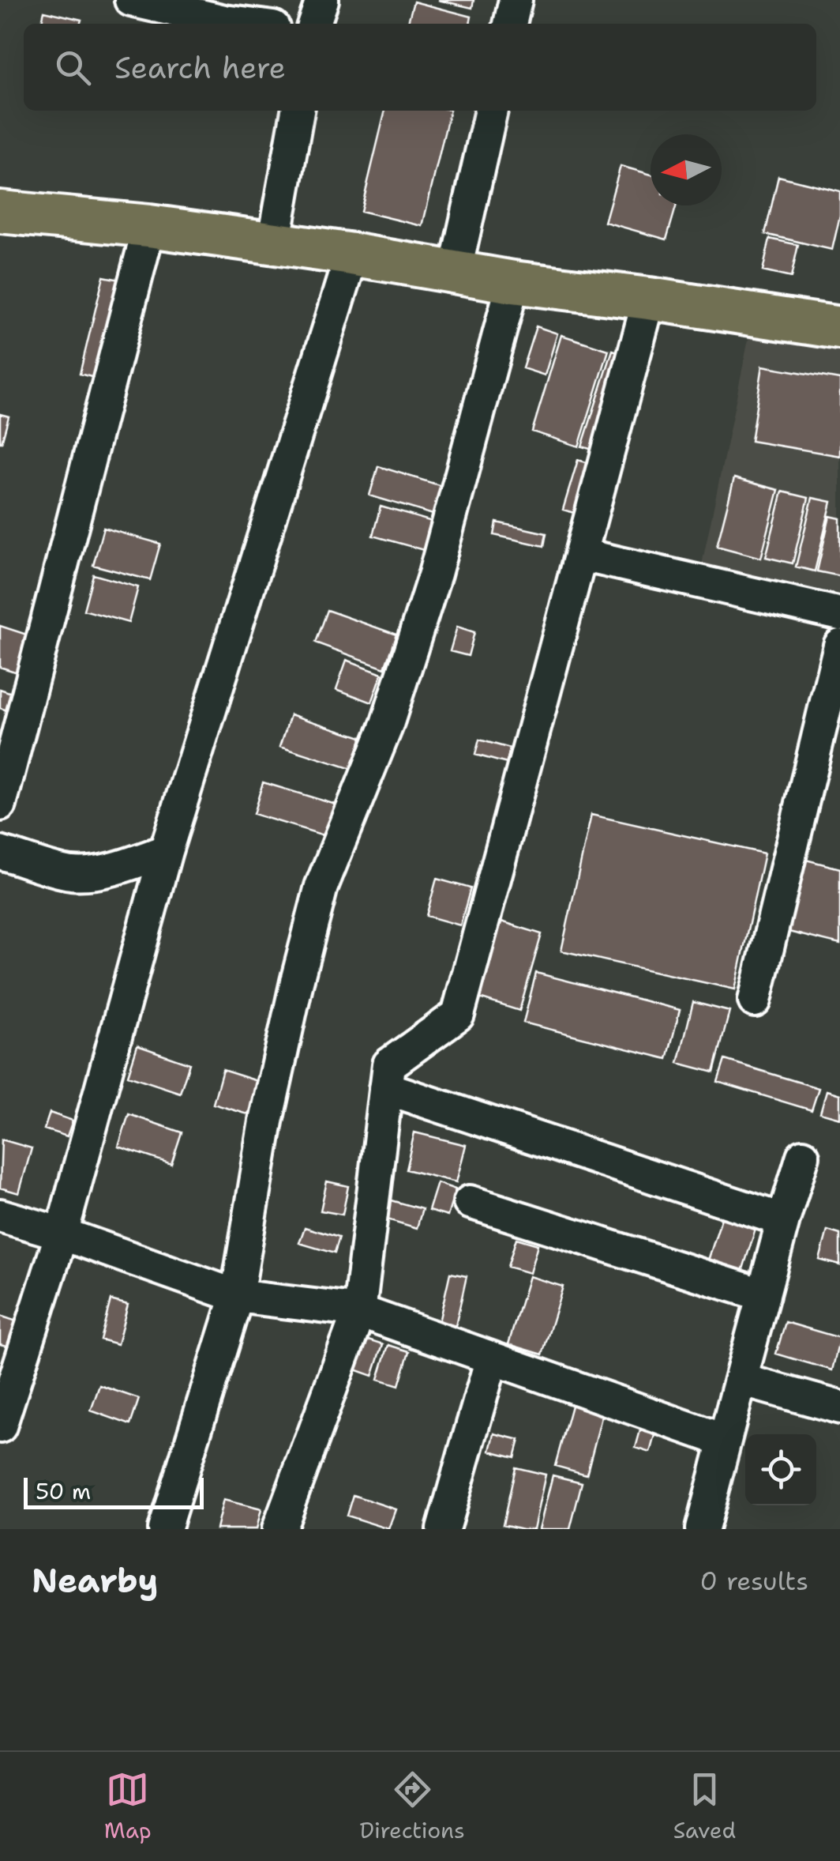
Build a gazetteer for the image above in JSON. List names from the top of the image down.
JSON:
{
  "scale_bar": "50 m",
  "north": "left",
  "page": {
    "search": "Search here",
    "scale": "50 m",
    "heading": ["Nearby", "0 results"],
    "nav": ["Map", "Directions", "Saved"]
  }
}
